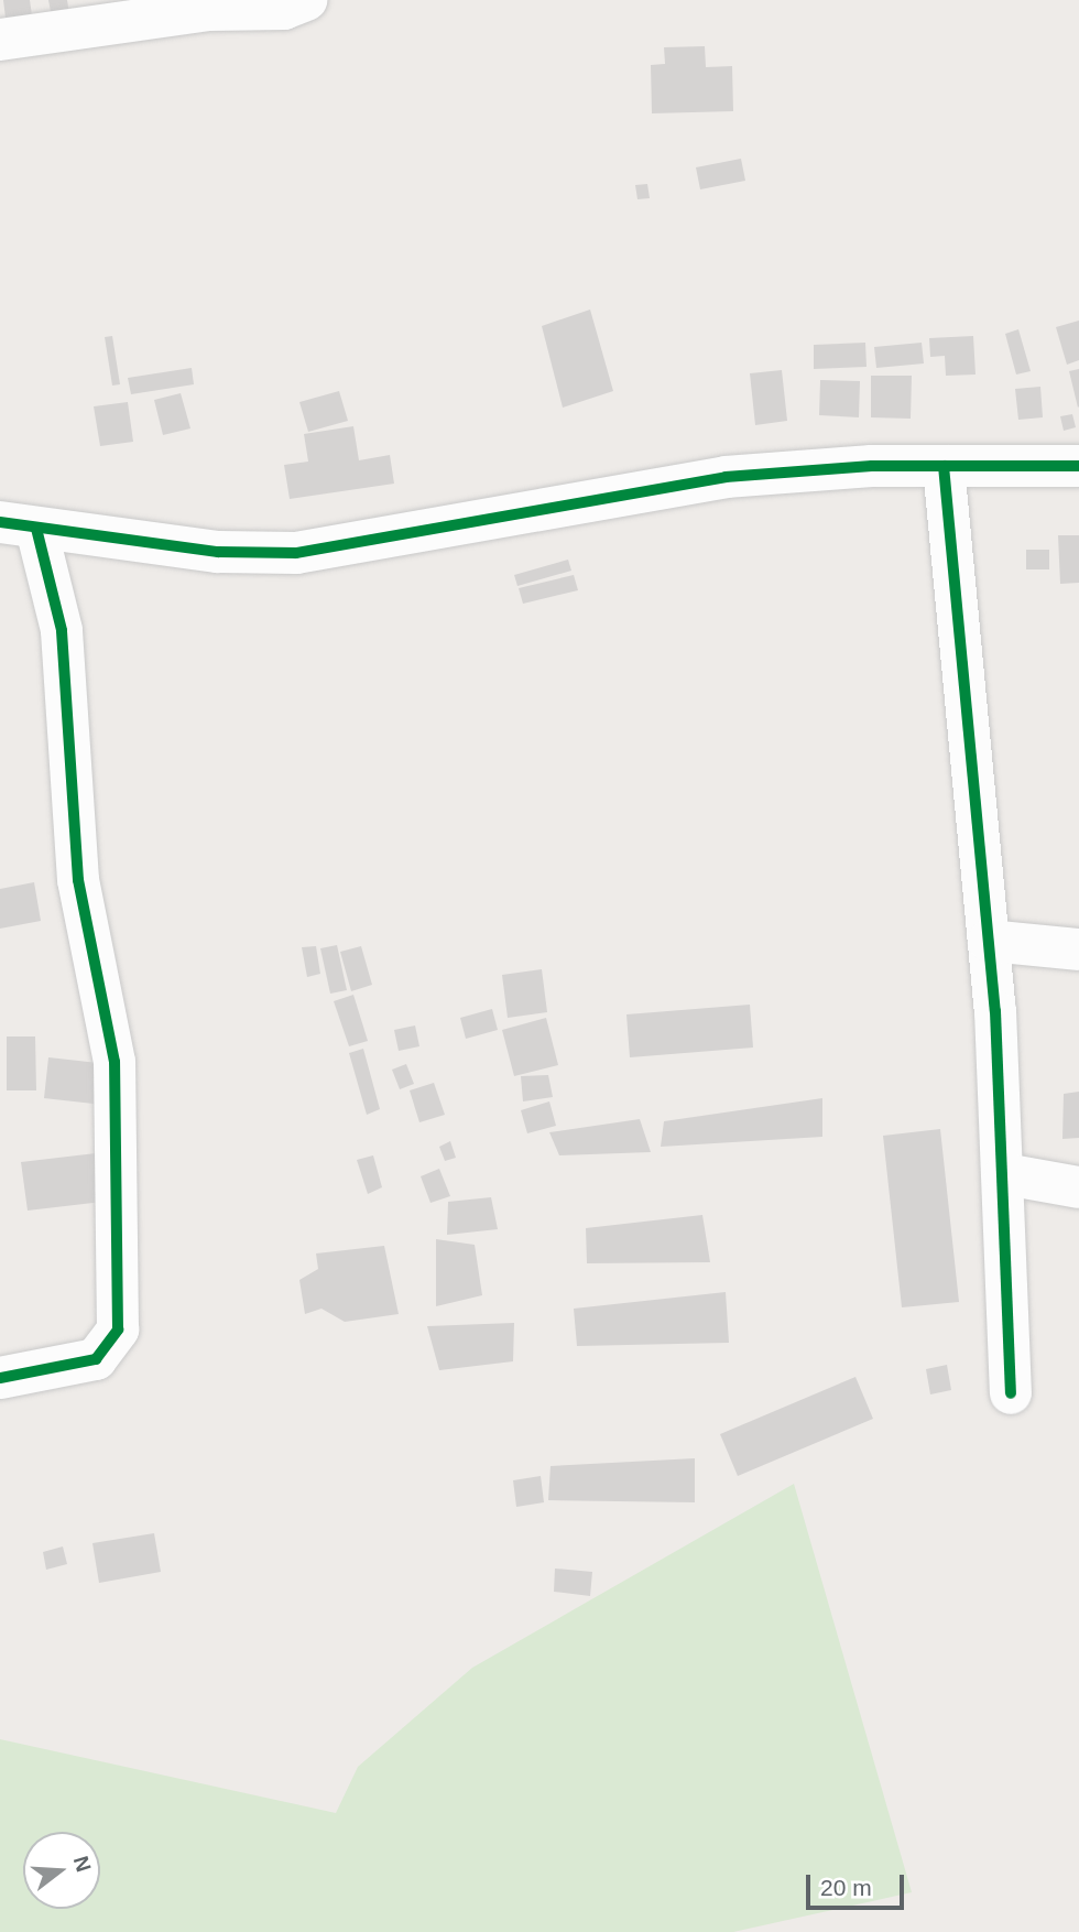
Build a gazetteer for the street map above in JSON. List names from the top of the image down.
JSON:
{
  "scale_bar": "20 m",
  "north": "right"
}
